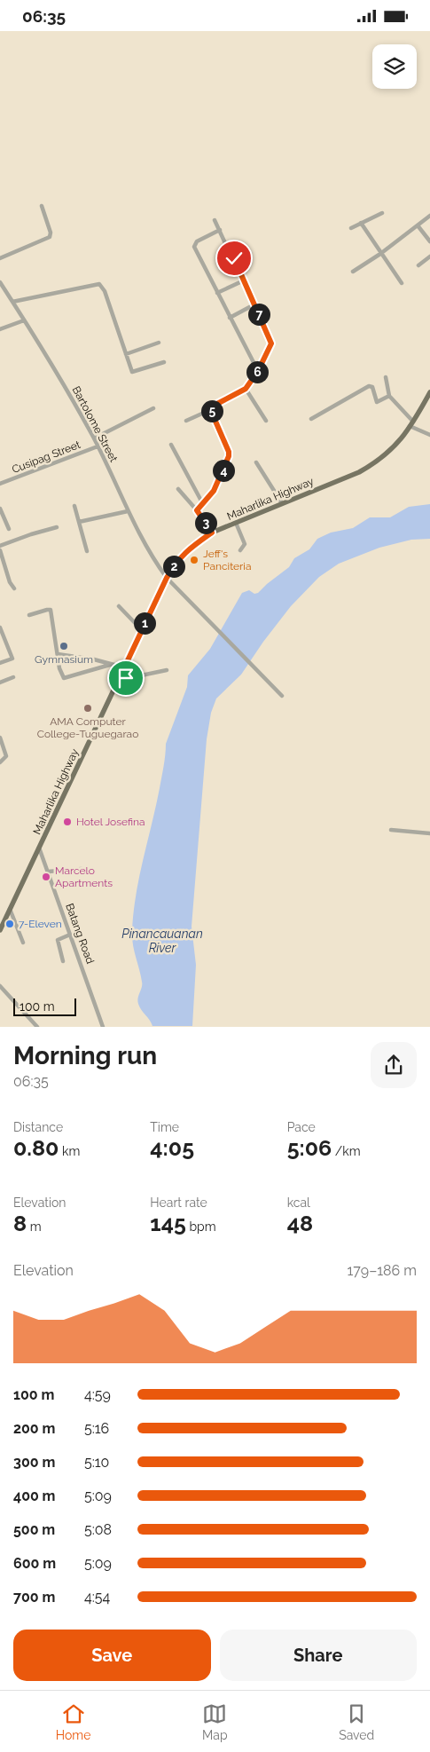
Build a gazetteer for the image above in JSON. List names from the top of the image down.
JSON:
{
  "streets": {
    "main road": ["Maharlika Highway"],
    "street": ["Bartolome Street", "Cusipag Street", "Batang Road"]
  },
  "crossings": [
    ["Bartolome Street", "Cusipag Street"],
    ["Bartolome Street", "Maharlika Highway"],
    ["Maharlika Highway", "Batang Road"]
  ],
  "water": ["Pinancauanan River"],
  "places": [
    "Jeff's Panciteria",
    "Gymnasium",
    "AMA Computer College-Tuguegarao",
    "Hotel Josefina",
    "Marcelo Apartments",
    "7-Eleven"
  ],
  "scale_bar": "100 m",
  "page": {
    "status": "06:35",
    "pins": [
      "7",
      "6",
      "5",
      "4",
      "3",
      "2",
      "1"
    ],
    "scale": "100 m",
    "heading": ["Morning run", "06:35"],
    "stats": [
      ["Distance", "0.80 km"],
      ["Time", "4:05"],
      ["Pace", "5:06 /km"],
      ["Elevation", "8 m"],
      ["Heart rate", "145 bpm"],
      ["kcal", "48"]
    ],
    "chart": ["Elevation", "179–186 m"],
    "list": [
      {
        "name": "100 m",
        "note": "4:59"
      },
      {
        "name": "200 m",
        "note": "5:16"
      },
      {
        "name": "300 m",
        "note": "5:10"
      },
      {
        "name": "400 m",
        "note": "5:09"
      },
      {
        "name": "500 m",
        "note": "5:08"
      },
      {
        "name": "600 m",
        "note": "5:09"
      },
      {
        "name": "700 m",
        "note": "4:54"
      }
    ],
    "buttons": ["Save", "Share"],
    "tabs": ["Home", "Map", "Saved"]
  }
}
